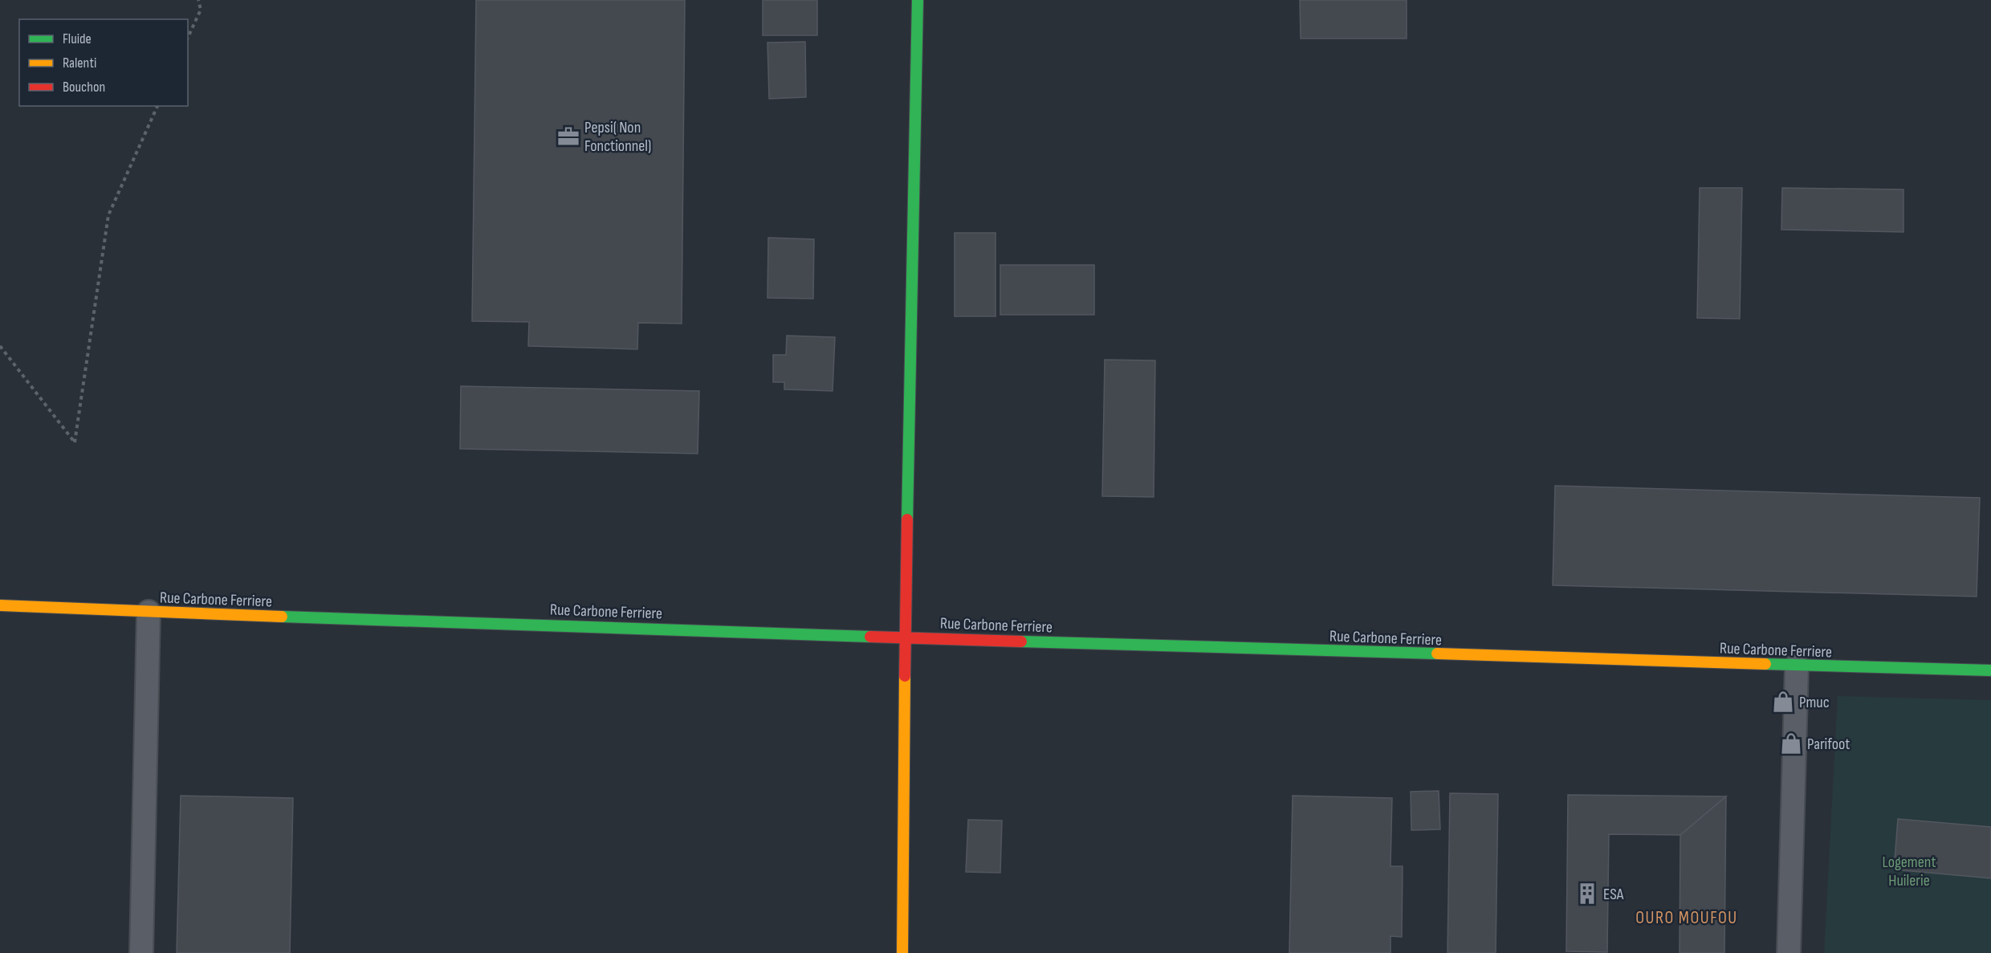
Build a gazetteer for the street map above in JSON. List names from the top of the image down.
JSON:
{
  "streets": {
    "street": ["Rue Carbone Ferriere"]
  },
  "districts": ["OURO MOUFOU"],
  "parks": ["Logement Huilerie"],
  "places": {
    "office": ["Pepsi( Non Fonctionnel)"],
    "shop": ["Pmuc", "Parifoot"],
    "building": ["ESA"]
  },
  "legend": ["Fluide", "Ralenti", "Bouchon"]
}
